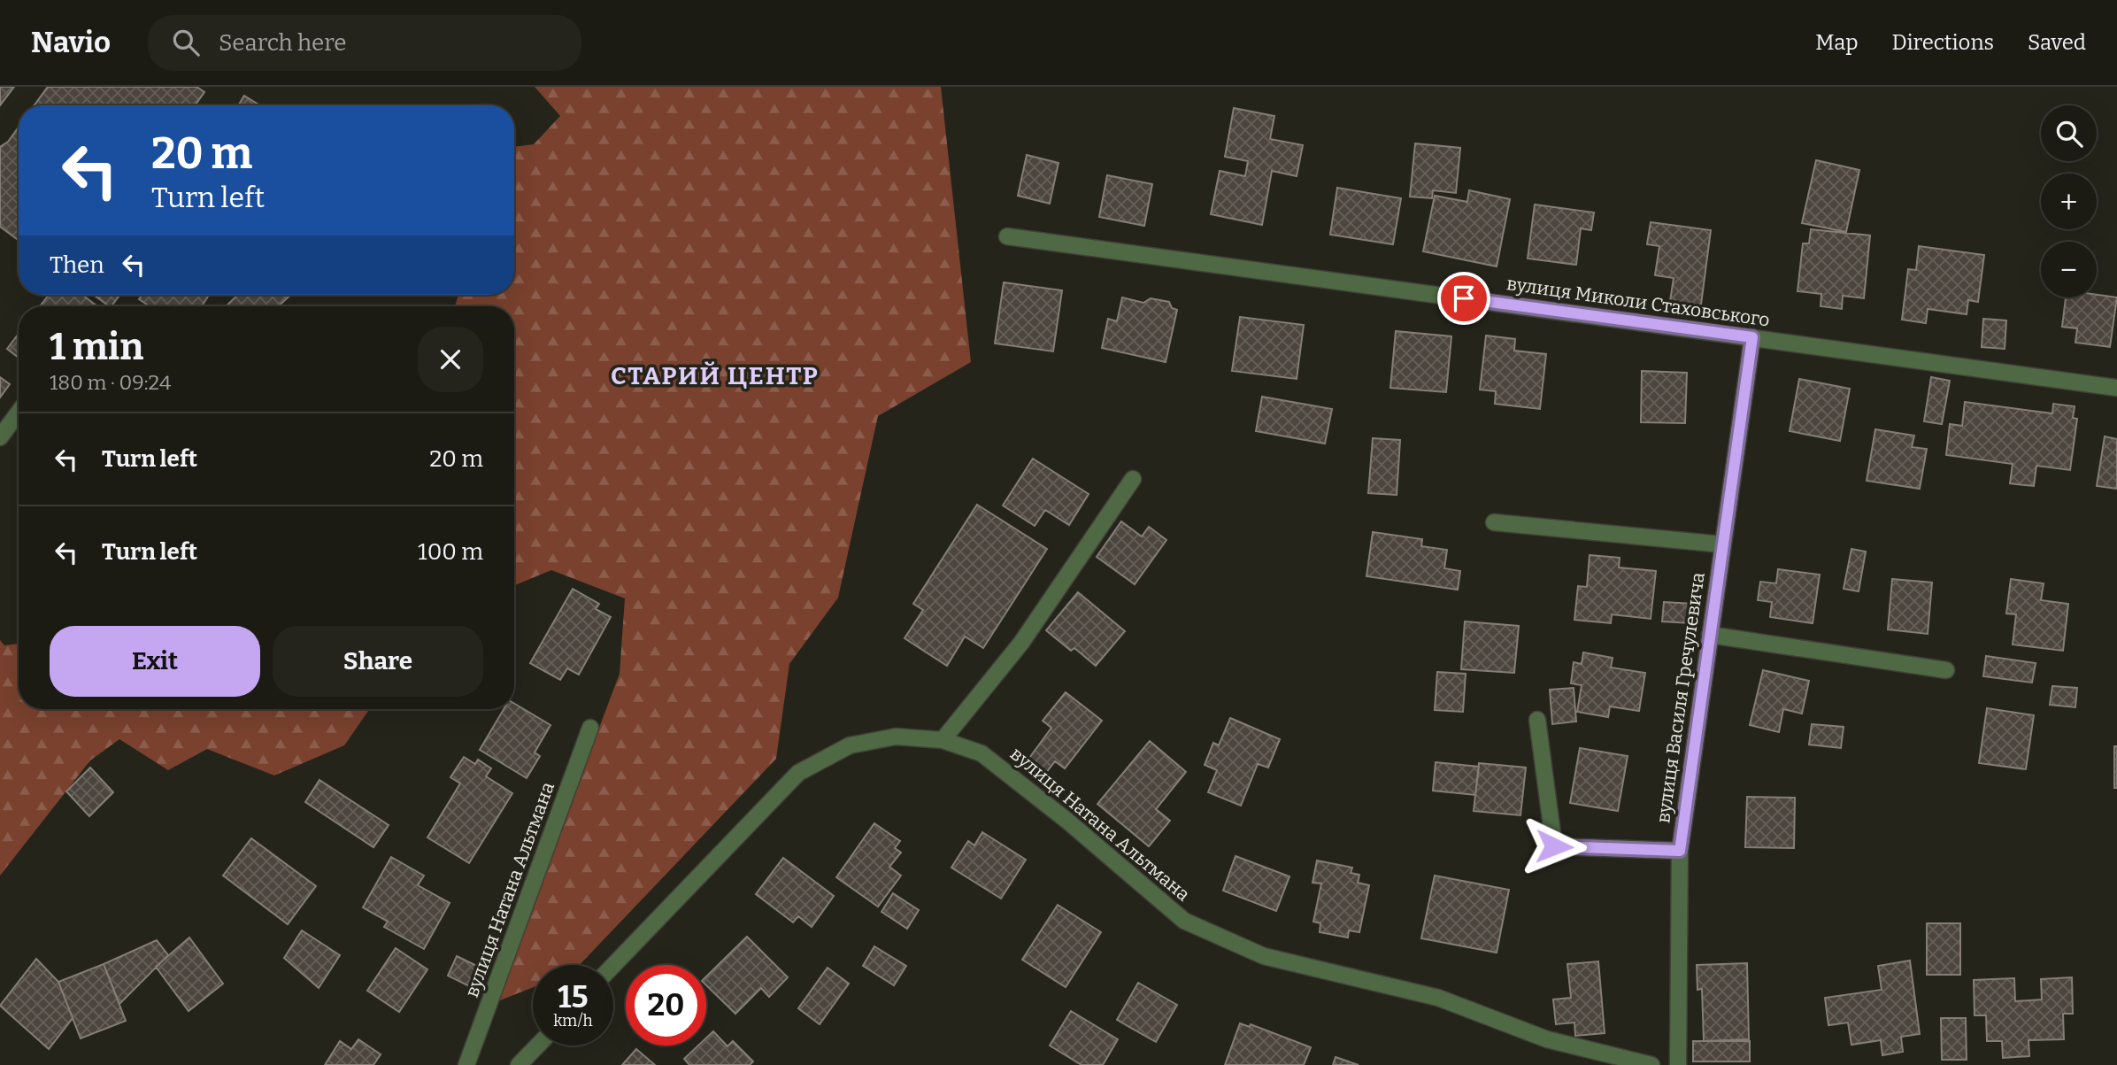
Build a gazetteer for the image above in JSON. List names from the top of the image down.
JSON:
{
  "streets": {
    "street": ["вулиця Миколи Стаховського", "вулиця Василя Гречулевича", "вулиця Натана Альтмана"]
  },
  "crossings": [
    ["вулиця Миколи Стаховського", "вулиця Василя Гречулевича"]
  ],
  "districts": ["СТАРИЙ ЦЕНТР"],
  "page": {
    "header": "Navio",
    "search": "Search here",
    "nav": ["Map", "Directions", "Saved"],
    "map_buttons": ["+", "−"],
    "turn": ["20 m", "Turn left"],
    "then": "Then",
    "heading": ["1 min", "180 m · 09:24"],
    "list": [
      {
        "name": "Turn left",
        "value": "20 m"
      },
      {
        "name": "Turn left",
        "value": "100 m"
      }
    ],
    "buttons": ["Exit", "Share"],
    "speed": "15 km/h",
    "limit": "20"
  }
}
